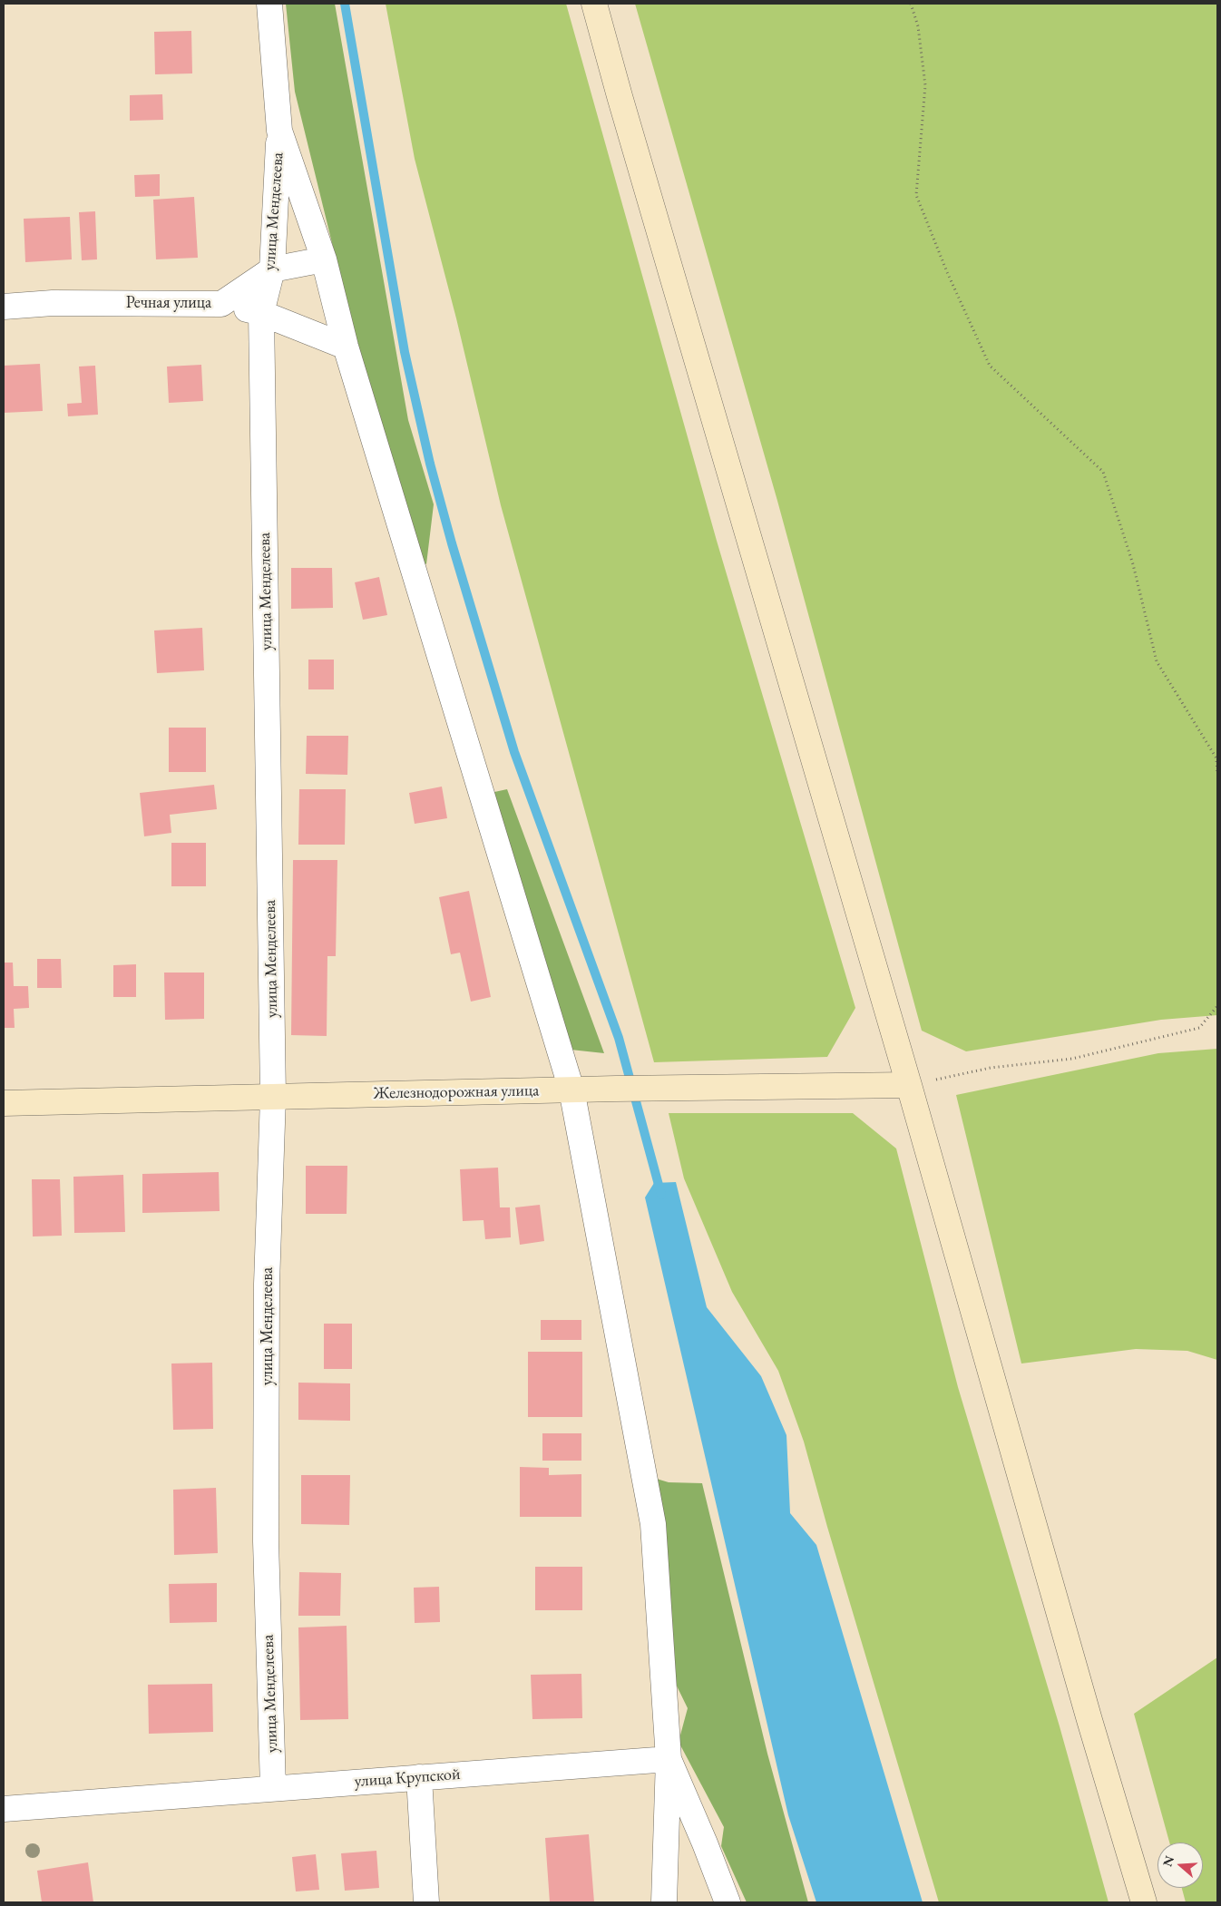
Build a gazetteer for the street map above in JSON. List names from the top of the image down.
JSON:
{
  "streets": {
    "main road": ["Железнодорожная улица"],
    "street": ["улица Менделеева", "Речная улица", "улица Крупской"]
  },
  "crossings": [
    ["улица Менделеева", "Речная улица"],
    ["улица Менделеева", "Железнодорожная улица"],
    ["улица Менделеева", "улица Крупской"]
  ],
  "north": "left"
}
